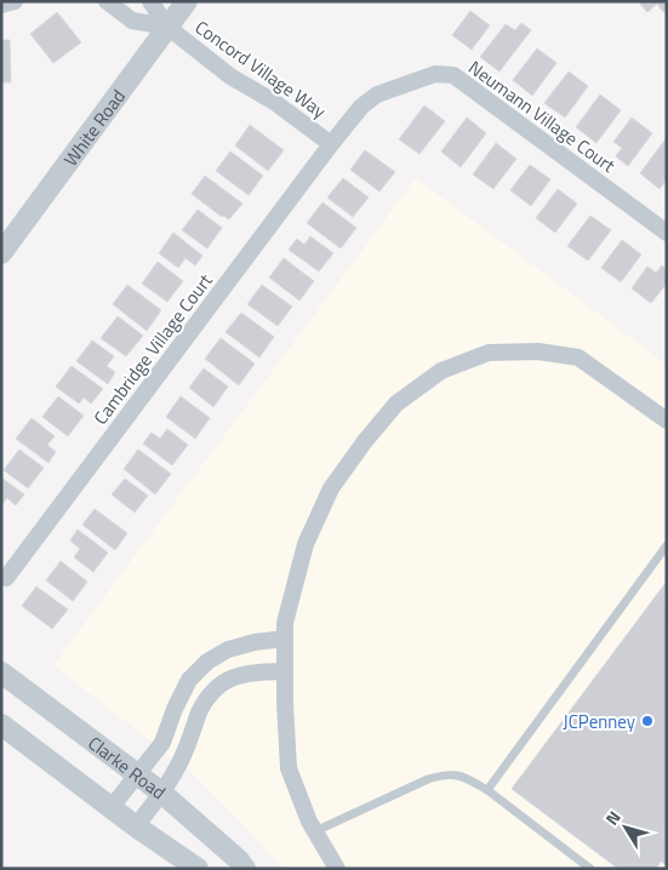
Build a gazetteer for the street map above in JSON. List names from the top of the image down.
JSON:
{
  "streets": {
    "street": [
      "Concord Village Way",
      "Neumann Village Court",
      "White Road",
      "Cambridge Village Court",
      "Clarke Road"
    ]
  },
  "crossings": [
    ["Concord Village Way", "Neumann Village Court"],
    ["Concord Village Way", "White Road"],
    ["Concord Village Way", "Cambridge Village Court"],
    ["Neumann Village Court", "Cambridge Village Court"]
  ],
  "places": ["JCPenney"],
  "north": "top left"
}
